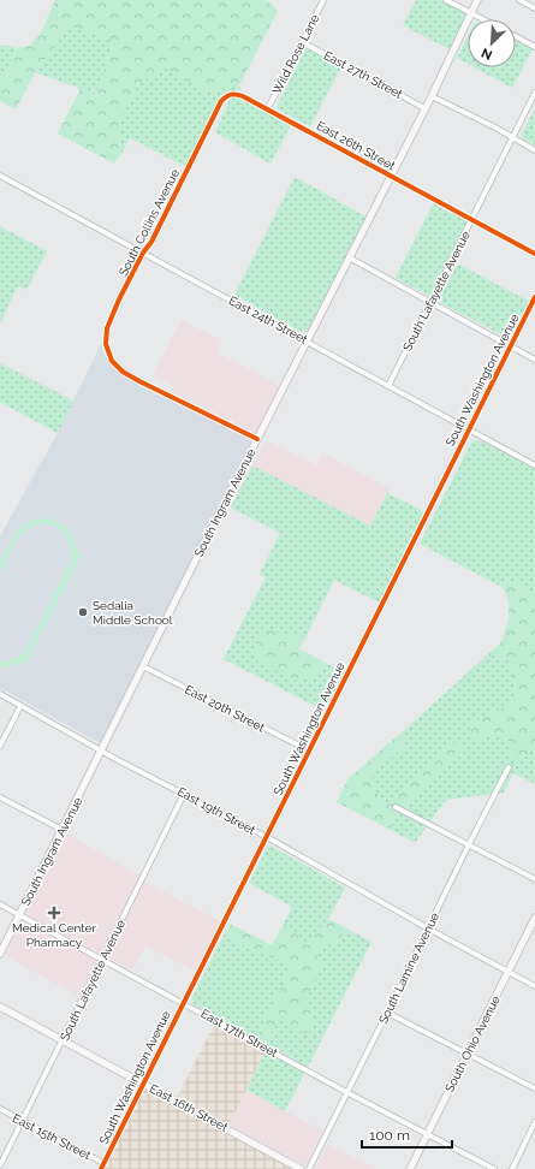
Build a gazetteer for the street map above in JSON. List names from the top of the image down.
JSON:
{
  "streets": {
    "main road": ["South Ingram Avenue", "South Ohio Avenue", "East 16th Street"],
    "street": [
      "Wild Rose Lane",
      "East 27th Street",
      "East 26th Street",
      "South Collins Avenue",
      "South Lafayette Avenue",
      "East 24th Street",
      "South Washington Avenue",
      "East 20th Street",
      "East 19th Street",
      "South Lamine Avenue",
      "East 17th Street",
      "East 15th Street"
    ]
  },
  "crossings": [
    ["Wild Rose Lane", "East 27th Street"],
    ["Wild Rose Lane", "East 26th Street"],
    ["East 27th Street", "South Ingram Avenue"],
    ["East 26th Street", "South Collins Avenue"],
    ["East 26th Street", "South Lafayette Avenue"],
    ["East 26th Street", "South Ingram Avenue"],
    ["South Collins Avenue", "East 24th Street"],
    ["South Collins Avenue", "South Ingram Avenue"],
    ["South Lafayette Avenue", "East 24th Street"],
    ["South Lafayette Avenue", "East 19th Street"],
    ["South Lafayette Avenue", "East 17th Street"],
    ["South Lafayette Avenue", "East 16th Street"],
    ["South Lafayette Avenue", "East 15th Street"],
    ["East 24th Street", "South Washington Avenue"],
    ["East 24th Street", "South Ingram Avenue"],
    ["South Washington Avenue", "East 20th Street"],
    ["South Washington Avenue", "East 19th Street"],
    ["South Washington Avenue", "East 17th Street"],
    ["South Washington Avenue", "East 16th Street"],
    ["South Washington Avenue", "East 15th Street"],
    ["South Ingram Avenue", "East 20th Street"],
    ["South Ingram Avenue", "East 19th Street"],
    ["South Ingram Avenue", "East 17th Street"],
    ["East 19th Street", "South Lamine Avenue"],
    ["East 19th Street", "South Ohio Avenue"],
    ["South Lamine Avenue", "East 17th Street"],
    ["East 17th Street", "South Ohio Avenue"]
  ],
  "places": {
    "other": ["Sedalia Middle School"],
    "health": ["Medical Center Pharmacy"]
  },
  "scale_bar": "100 m",
  "north": "bottom left"
}
